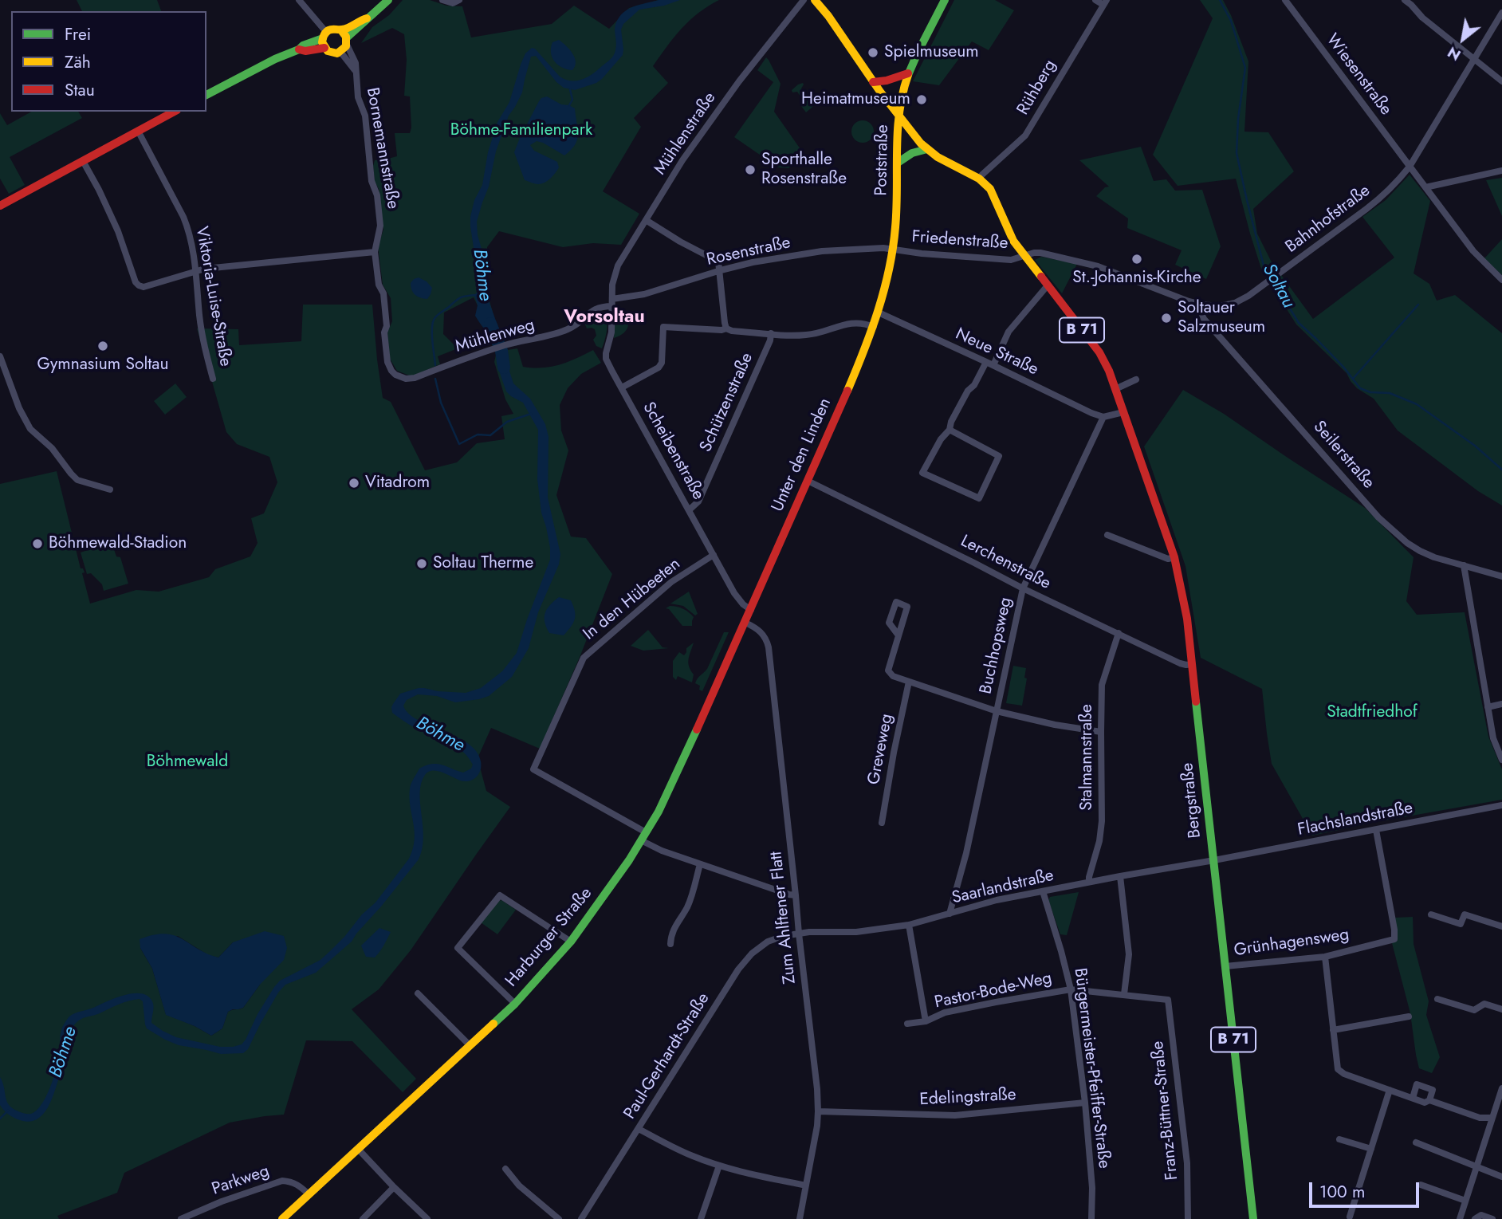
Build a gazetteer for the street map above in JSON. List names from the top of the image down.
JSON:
{
  "streets": {
    "main road": [
      "Poststraße",
      "B 71",
      "Unter den Linden",
      "Bergstraße",
      "Harburger Straße"
    ],
    "street": [
      "Wiesenstraße",
      "Rühberg",
      "Mühlenstraße",
      "Bornemannstraße",
      "Bahnhofstraße",
      "Friedenstraße",
      "Rosenstraße",
      "Viktoria-Luise-Straße",
      "Mühlenweg",
      "Neue Straße",
      "Schützenstraße",
      "Scheibenstraße",
      "Seilerstraße",
      "Lerchenstraße",
      "In den Hübeeten",
      "Buchhopsweg",
      "Greveweg",
      "Stalmannstraße",
      "Flachslandstraße",
      "Saarlandstraße",
      "Zum Ahlftener Flatt",
      "Grünhagensweg",
      "Pastor-Bode-Weg",
      "Paul-Gerhardt-Straße",
      "Bürgermeister-Pfeiffer-Straße",
      "Edelingstraße",
      "Franz-Büttner-Straße",
      "Parkweg"
    ]
  },
  "crossings": [
    ["Wiesenstraße", "Bahnhofstraße"],
    ["Rühberg", "B 71"],
    ["Mühlenstraße", "Rosenstraße"],
    ["Mühlenstraße", "Mühlenweg"],
    ["Mühlenstraße", "Scheibenstraße"],
    ["Bornemannstraße", "Mühlenweg"],
    ["Poststraße", "Friedenstraße"],
    ["Poststraße", "Rosenstraße"],
    ["Poststraße", "B 71"],
    ["Poststraße", "Neue Straße"],
    ["Poststraße", "Unter den Linden"],
    ["Bahnhofstraße", "Friedenstraße"],
    ["Bahnhofstraße", "B 71"],
    ["Bahnhofstraße", "Seilerstraße"],
    ["Bahnhofstraße", "Bergstraße"],
    ["Friedenstraße", "Rosenstraße"],
    ["Friedenstraße", "B 71"],
    ["Friedenstraße", "Bergstraße"],
    ["Rosenstraße", "Mühlenweg"],
    ["Rosenstraße", "Scheibenstraße"],
    ["B 71", "Bergstraße"],
    ["Mühlenweg", "Scheibenstraße"],
    ["Neue Straße", "Unter den Linden"],
    ["Neue Straße", "Buchhopsweg"],
    ["Schützenstraße", "Scheibenstraße"],
    ["Schützenstraße", "Unter den Linden"],
    ["Scheibenstraße", "Unter den Linden"],
    ["Scheibenstraße", "In den Hübeeten"],
    ["Scheibenstraße", "Harburger Straße"],
    ["Unter den Linden", "Lerchenstraße"],
    ["Unter den Linden", "Harburger Straße"],
    ["Lerchenstraße", "Buchhopsweg"],
    ["Lerchenstraße", "Stalmannstraße"],
    ["Lerchenstraße", "Bergstraße"],
    ["In den Hübeeten", "Harburger Straße"],
    ["Buchhopsweg", "Saarlandstraße"],
    ["Stalmannstraße", "Saarlandstraße"],
    ["Bergstraße", "Flachslandstraße"],
    ["Bergstraße", "Saarlandstraße"],
    ["Bergstraße", "Grünhagensweg"],
    ["Flachslandstraße", "Saarlandstraße"],
    ["Flachslandstraße", "Grünhagensweg"],
    ["Saarlandstraße", "Zum Ahlftener Flatt"],
    ["Saarlandstraße", "Paul-Gerhardt-Straße"],
    ["Saarlandstraße", "Bürgermeister-Pfeiffer-Straße"],
    ["Zum Ahlftener Flatt", "Harburger Straße"],
    ["Zum Ahlftener Flatt", "Paul-Gerhardt-Straße"],
    ["Zum Ahlftener Flatt", "Edelingstraße"],
    ["Harburger Straße", "Parkweg"],
    ["Pastor-Bode-Weg", "Bürgermeister-Pfeiffer-Straße"],
    ["Pastor-Bode-Weg", "Franz-Büttner-Straße"],
    ["Bürgermeister-Pfeiffer-Straße", "Edelingstraße"]
  ],
  "districts": ["Vorsoltau"],
  "water": ["Böhme", "Soltau"],
  "parks": ["Böhme-Familienpark", "Stadtfriedhof", "Böhmewald"],
  "places": [
    "Spielmuseum",
    "Heimatmuseum",
    "Sporthalle Rosenstraße",
    "St.-Johannis-Kirche",
    "Soltauer Salzmuseum",
    "Gymnasium Soltau",
    "Vitadrom",
    "Böhmewald-Stadion",
    "Soltau Therme"
  ],
  "legend": ["Frei", "Zäh", "Stau"],
  "scale_bar": "100 m",
  "north": "bottom left"
}
